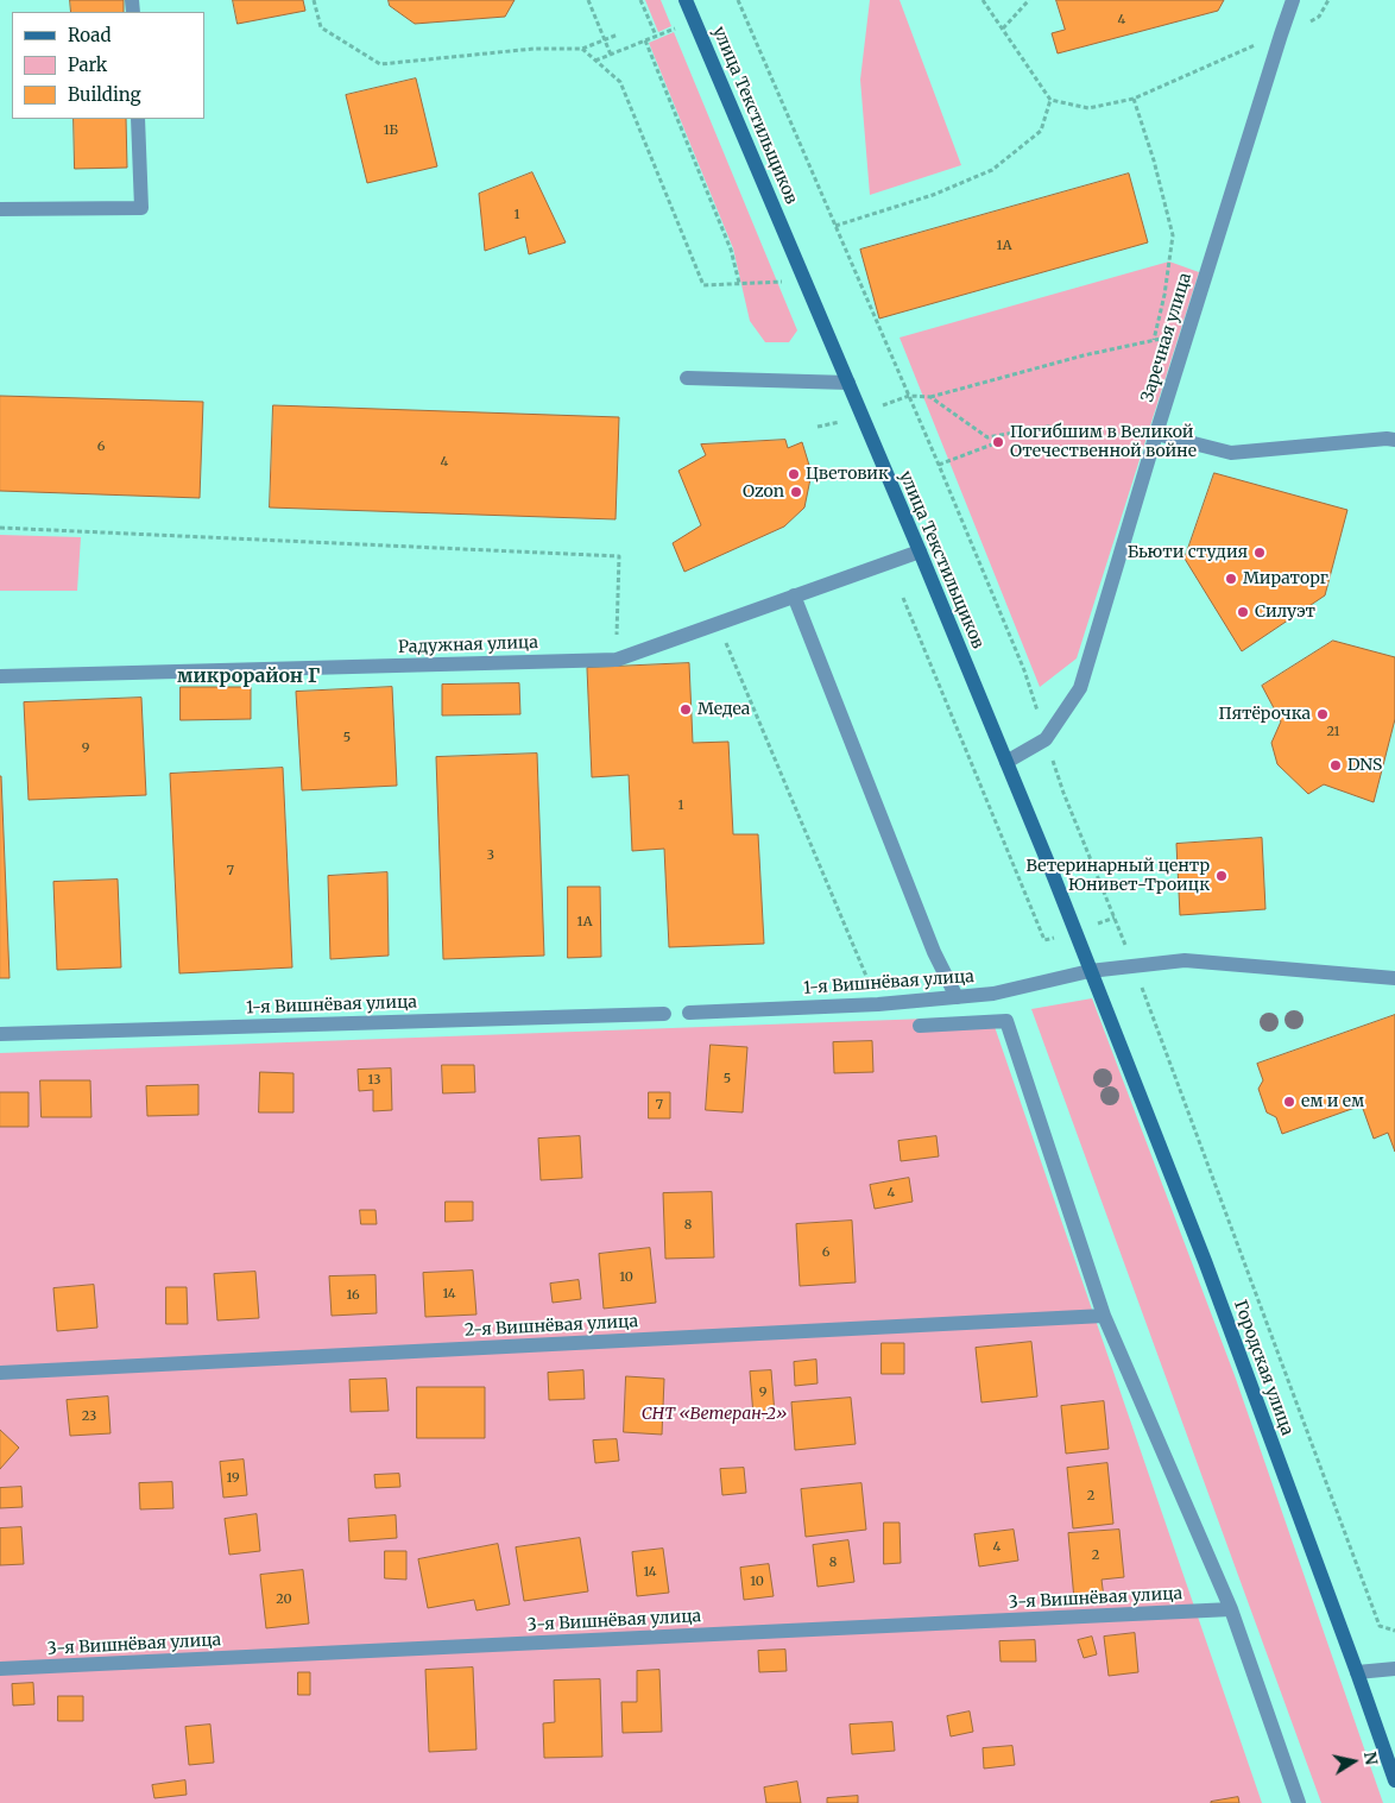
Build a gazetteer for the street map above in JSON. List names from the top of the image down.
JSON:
{
  "streets": {
    "main road": ["улица Текстильщиков", "Городская улица"],
    "street": [
      "Заречная улица",
      "Радужная улица",
      "1-я Вишнёвая улица",
      "2-я Вишнёвая улица",
      "3-я Вишнёвая улица"
    ]
  },
  "crossings": [
    ["улица Текстильщиков", "Заречная улица"],
    ["улица Текстильщиков", "Радужная улица"],
    ["улица Текстильщиков", "1-я Вишнёвая улица"],
    ["улица Текстильщиков", "Городская улица"],
    ["1-я Вишнёвая улица", "Городская улица"]
  ],
  "districts": ["микрорайон Г"],
  "parks": ["СНТ «Ветеран-2»"],
  "places": [
    "Погибшим в Великой Отечественной войне",
    "Цветовик",
    "Ozon",
    "Бьюти студия",
    "Мираторг",
    "Силуэт",
    "Медеа",
    "Пятёрочка",
    "DNS",
    "Ветеринарный центр Юнивет-Троицк",
    "ем и ем"
  ],
  "house_numbers": [
    "4",
    "1Б",
    "1",
    "1А",
    "6",
    "4",
    "21",
    "5",
    "9",
    "1",
    "3",
    "7",
    "1А",
    "5",
    "13",
    "7",
    "4",
    "8",
    "6",
    "10",
    "14",
    "16",
    "9",
    "23",
    "19",
    "2",
    "4",
    "2",
    "8",
    "14",
    "10",
    "20"
  ],
  "legend": ["Road", "Park", "Building"],
  "north": "right"
}
